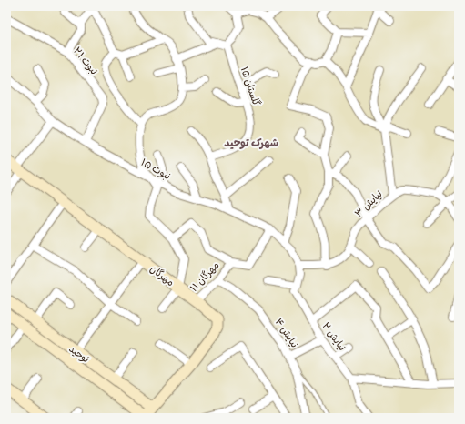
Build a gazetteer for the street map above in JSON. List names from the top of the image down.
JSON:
{
  "streets": {
    "street": [
      "نبوت ۲۱",
      "گلستان ۱۵",
      "نبوت ۱۵",
      "نیایش ۳",
      "مهرگان",
      "مهرگان ۱۱",
      "نیایش ۴",
      "نیایش ۲",
      "توحید"
    ]
  },
  "crossings": [
    ["نبوت ۲۱", "نبوت ۱۵"],
    ["نبوت ۱۵", "مهرگان ۱۱"],
    ["نبوت ۱۵", "نیایش ۲"],
    ["مهرگان", "مهرگان ۱۱"],
    ["مهرگان", "توحید"],
    ["مهرگان ۱۱", "نیایش ۴"]
  ],
  "districts": ["شهرک توحید"]
}
